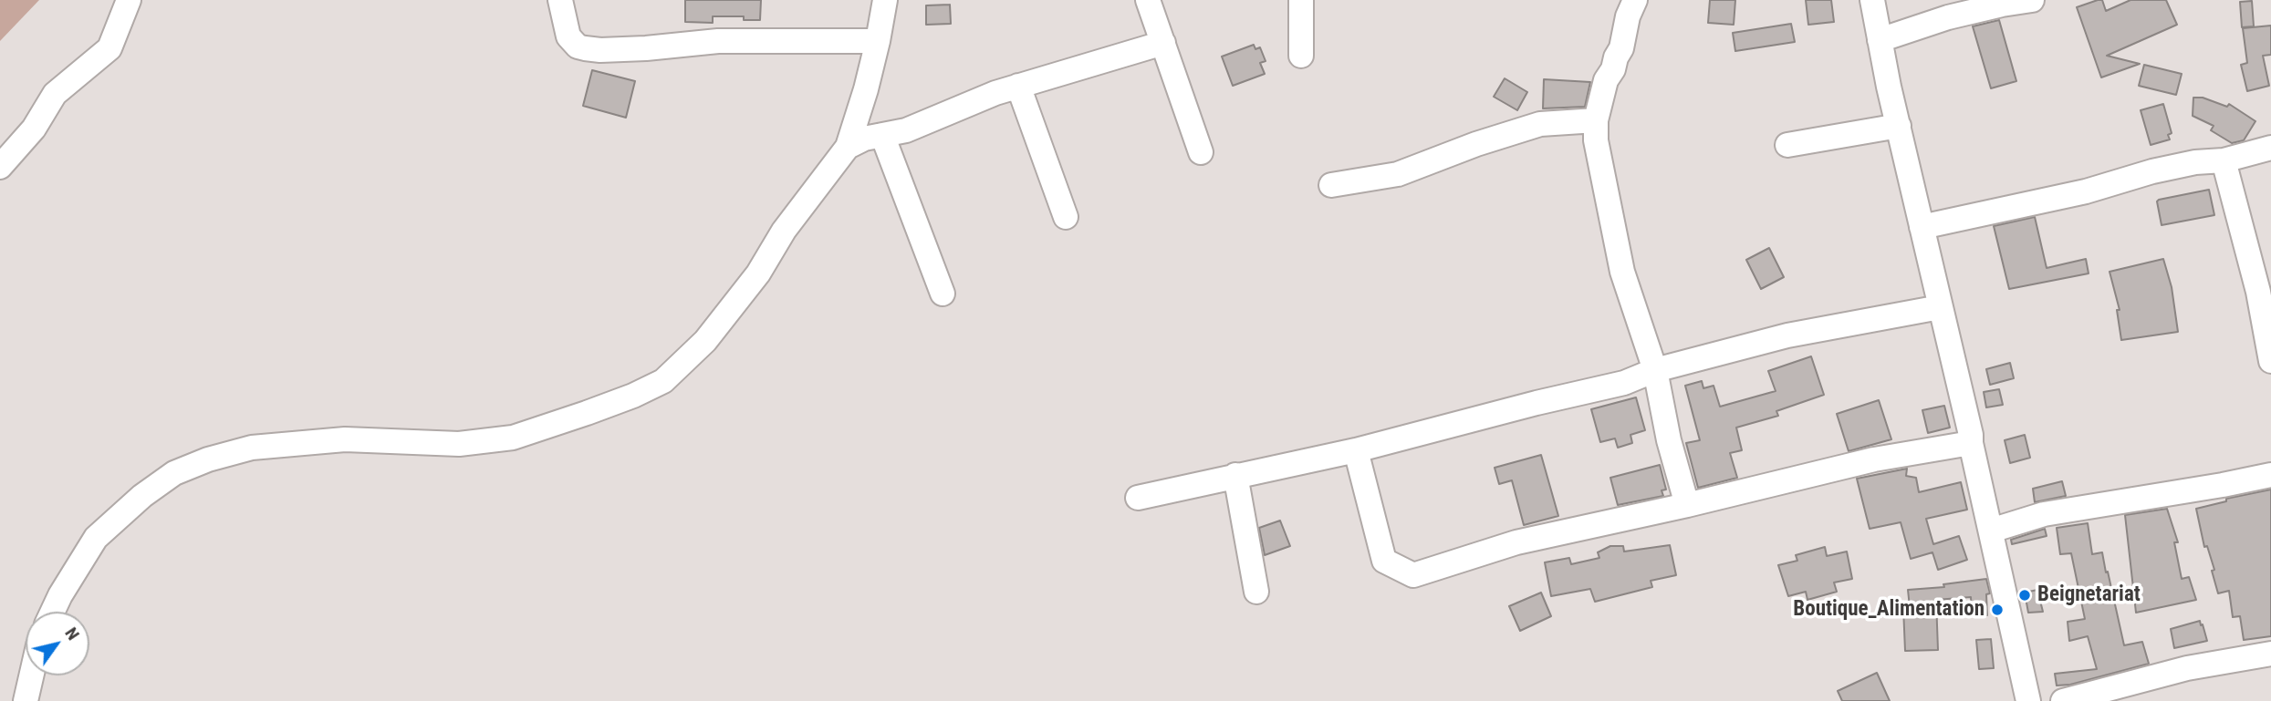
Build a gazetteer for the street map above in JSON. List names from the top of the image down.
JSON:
{
  "places": ["Beignetariat", "Boutique_Alimentation"],
  "north": "top right"
}
